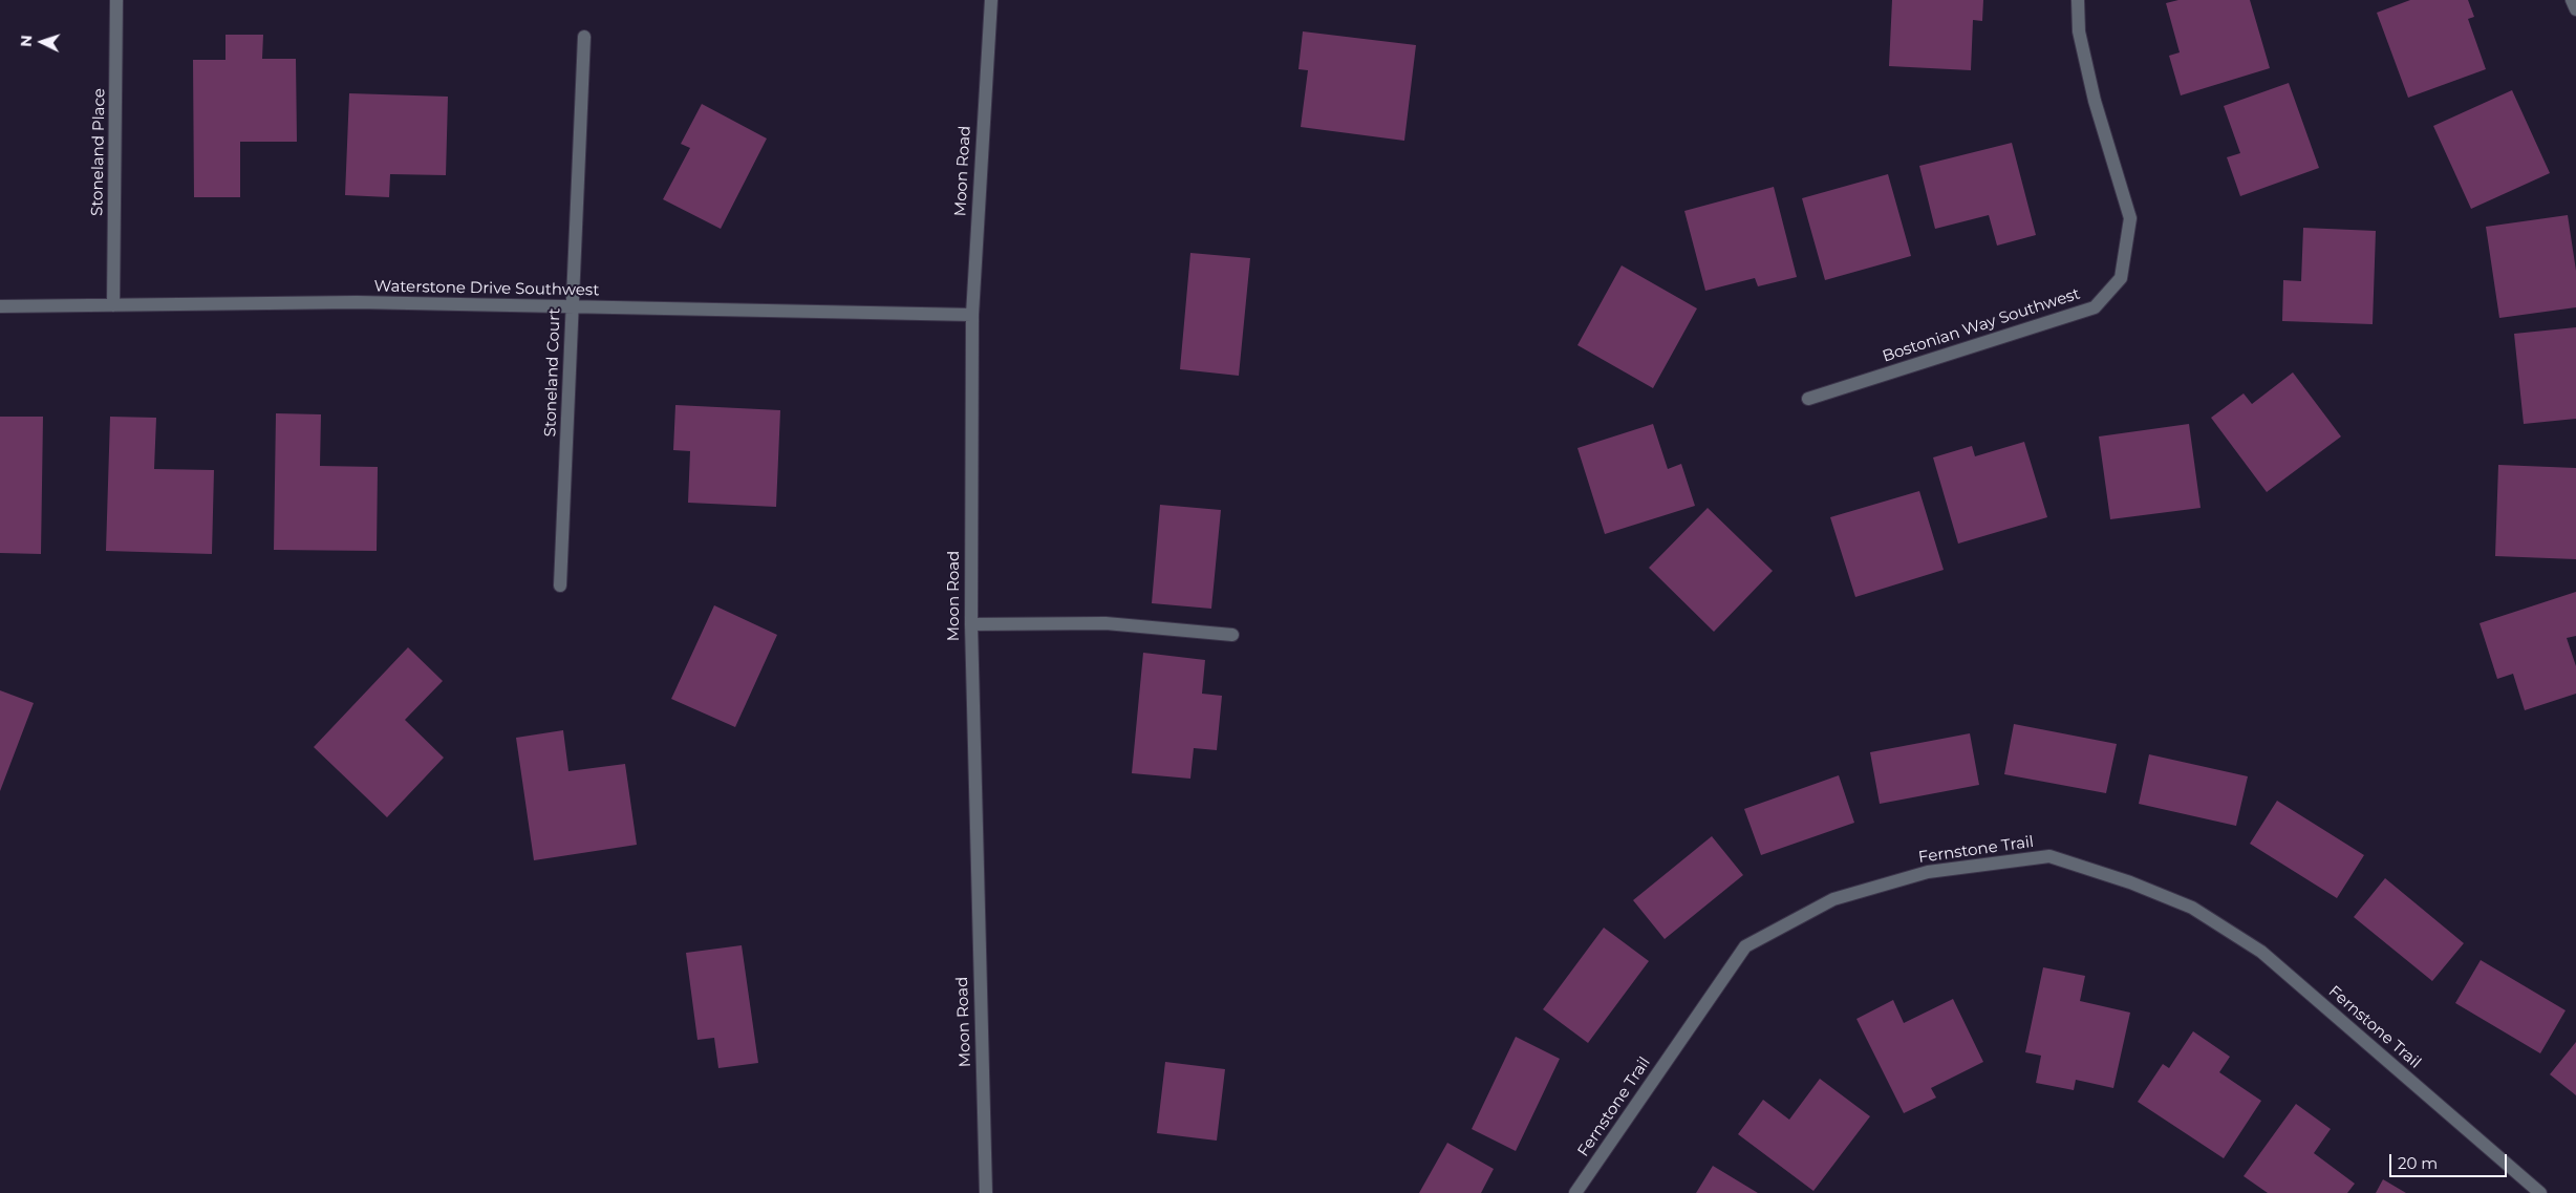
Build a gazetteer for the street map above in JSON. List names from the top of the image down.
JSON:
{
  "streets": {
    "street": [
      "Stoneland Place",
      "Moon Road",
      "Waterstone Drive Southwest",
      "Bostonian Way Southwest",
      "Stoneland Court",
      "Fernstone Trail"
    ]
  },
  "crossings": [
    ["Stoneland Place", "Waterstone Drive Southwest"],
    ["Moon Road", "Waterstone Drive Southwest"],
    ["Waterstone Drive Southwest", "Stoneland Court"]
  ],
  "scale_bar": "20 m",
  "north": "left"
}
